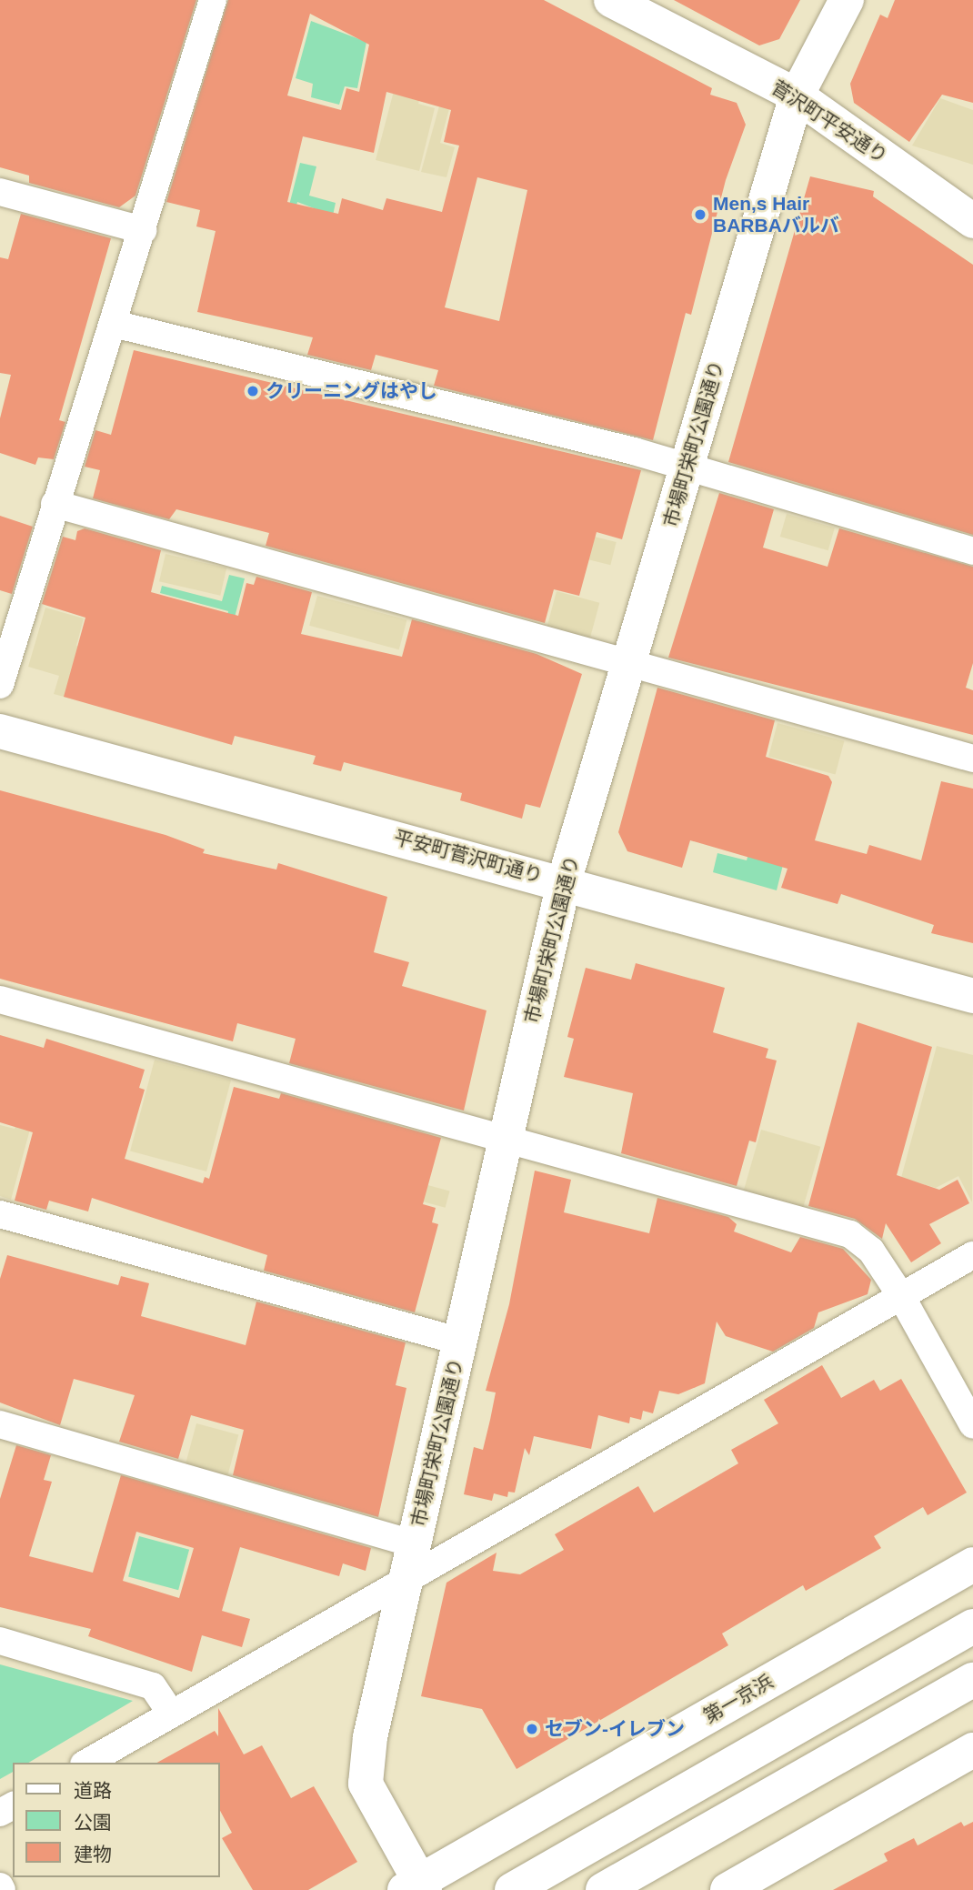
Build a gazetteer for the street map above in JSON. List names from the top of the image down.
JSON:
{
  "streets": {
    "main road": [
      "菅沢町平安通り",
      "市場町栄町公園通り",
      "平安町菅沢町通り",
      "第一京浜"
    ]
  },
  "crossings": [
    ["菅沢町平安通り", "市場町栄町公園通り"],
    ["市場町栄町公園通り", "平安町菅沢町通り"],
    ["市場町栄町公園通り", "第一京浜"]
  ],
  "places": ["Men,s Hair BARBAバルバ", "クリーニングはやし", "セブン-イレブン"],
  "legend": ["道路", "公園", "建物"]
}
